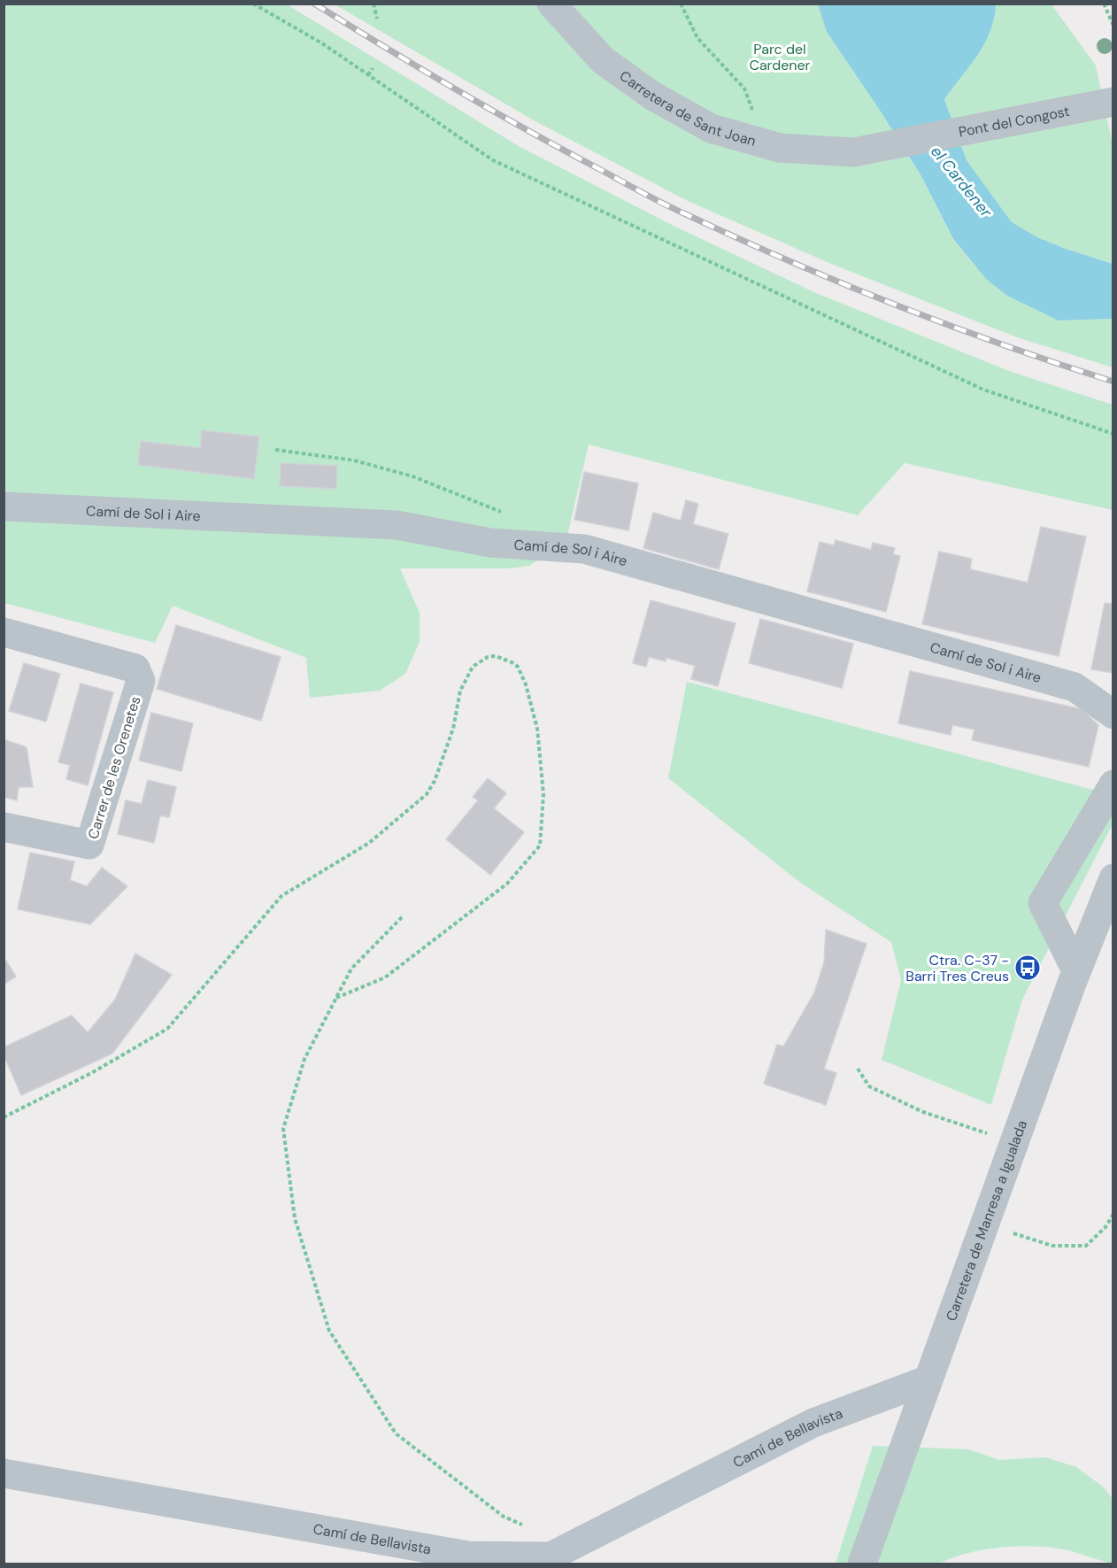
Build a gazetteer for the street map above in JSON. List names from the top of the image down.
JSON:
{
  "streets": {
    "street": [
      "Carretera de Sant Joan",
      "Pont del Congost",
      "Camí de Sol i Aire",
      "Carrer de les Orenetes",
      "Carretera de Manresa a Igualada",
      "Camí de Bellavista"
    ]
  },
  "crossings": [
    ["Carretera de Sant Joan", "Pont del Congost"],
    ["Carretera de Manresa a Igualada", "Camí de Bellavista"]
  ],
  "water": ["el Cardener"],
  "parks": ["Parc del Cardener"],
  "places": {
    "bus stop": ["Ctra. C-37 - Barri Tres Creus"]
  }
}
